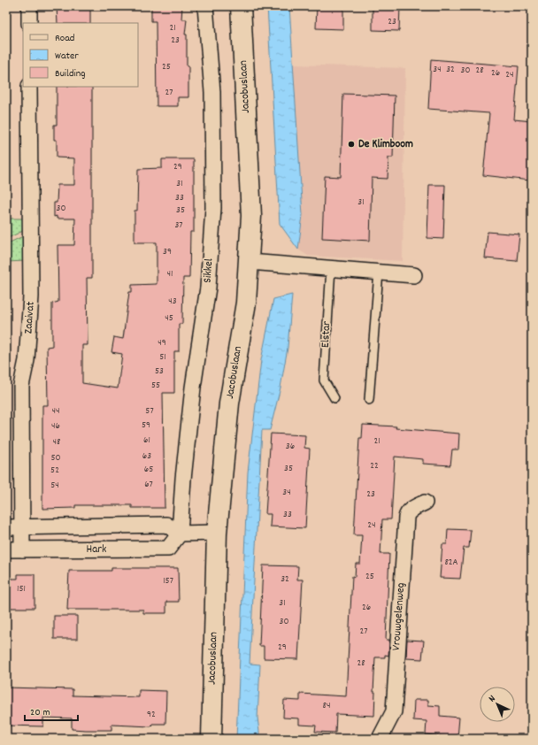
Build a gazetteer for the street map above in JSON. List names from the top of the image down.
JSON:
{
  "streets": {
    "main road": ["Jacobuslaan"],
    "street": [
      "Sikkel",
      "Zaaivat",
      "Hark",
      "Vrouwgelenweg"
    ],
    "lane": ["Elstar"]
  },
  "crossings": [
    ["Sikkel", "Hark"],
    ["Zaaivat", "Hark"]
  ],
  "places": ["De Klimboom"],
  "house_numbers": [
    "23",
    "21",
    "23",
    "25",
    "34",
    "32",
    "30",
    "28",
    "26",
    "24",
    "27",
    "29",
    "31",
    "33",
    "31",
    "30",
    "35",
    "37",
    "39",
    "41",
    "43",
    "45",
    "49",
    "51",
    "53",
    "55",
    "44",
    "57",
    "59",
    "46",
    "61",
    "21",
    "48",
    "36",
    "63",
    "50",
    "22",
    "35",
    "65",
    "52",
    "67",
    "54",
    "34",
    "23",
    "33",
    "24",
    "82A",
    "25",
    "32",
    "157",
    "151",
    "31",
    "26",
    "30",
    "27",
    "29",
    "28",
    "84",
    "92"
  ],
  "legend": ["Road", "Water", "Building"],
  "scale_bar": "20 m",
  "north": "top left"
}
